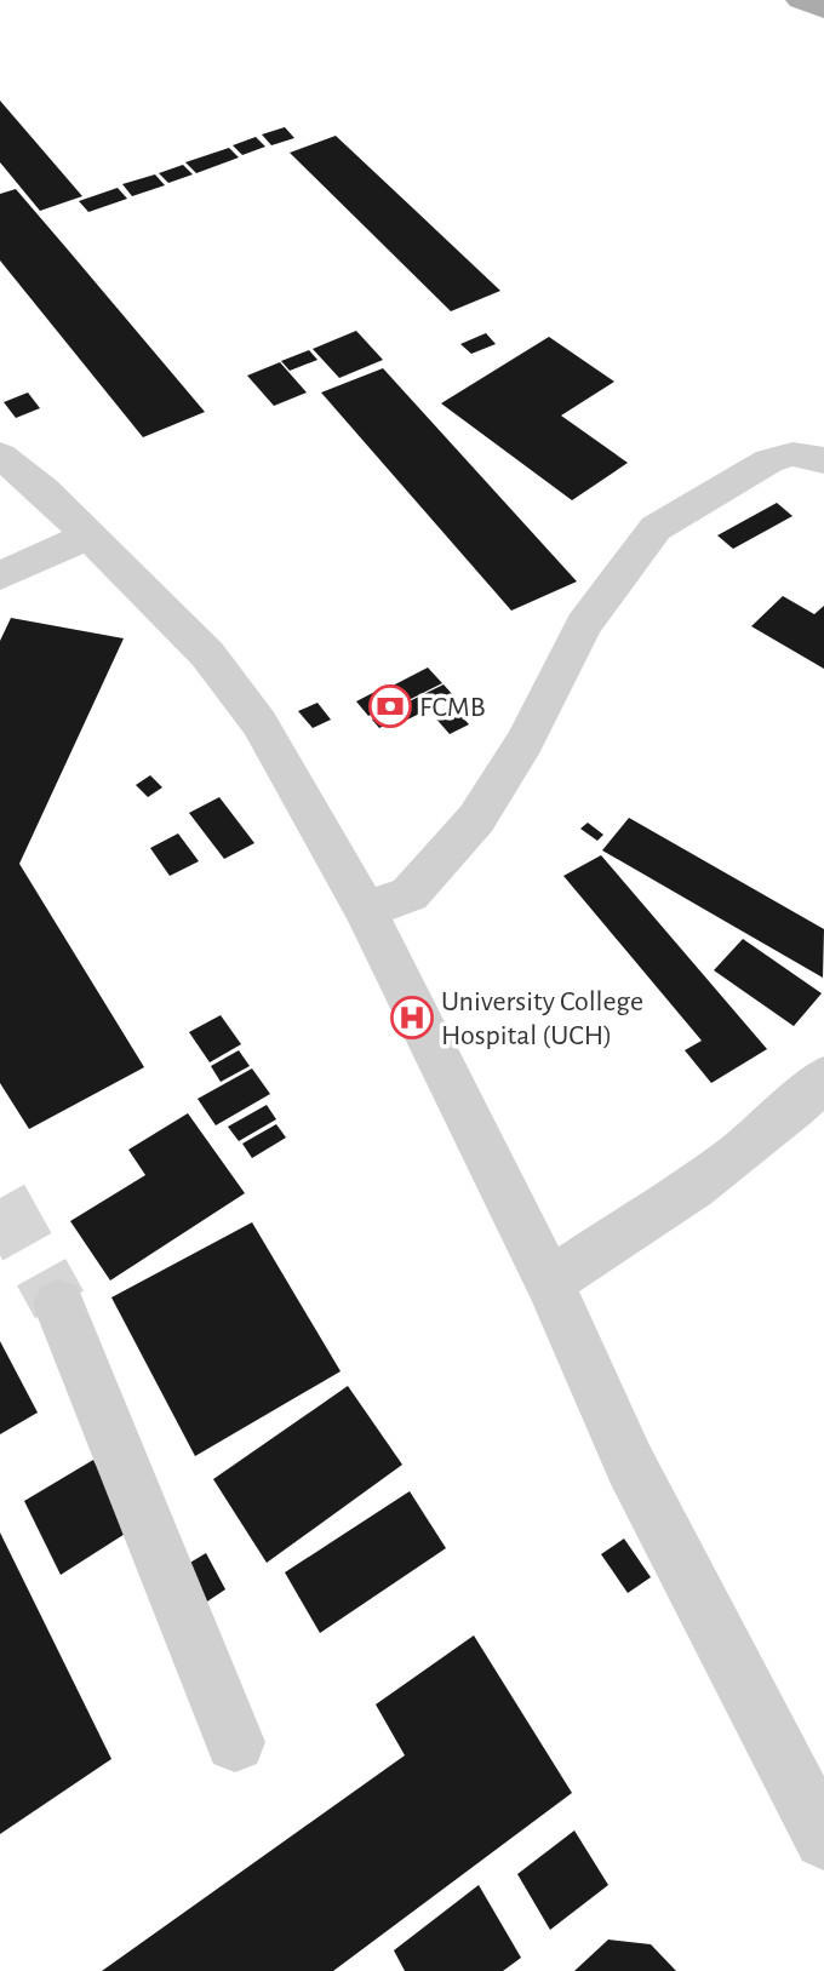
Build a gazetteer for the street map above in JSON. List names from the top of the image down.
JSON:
{
  "places": {
    "bank": ["FCMB"],
    "hospital": ["University College Hospital (UCH)"]
  }
}
